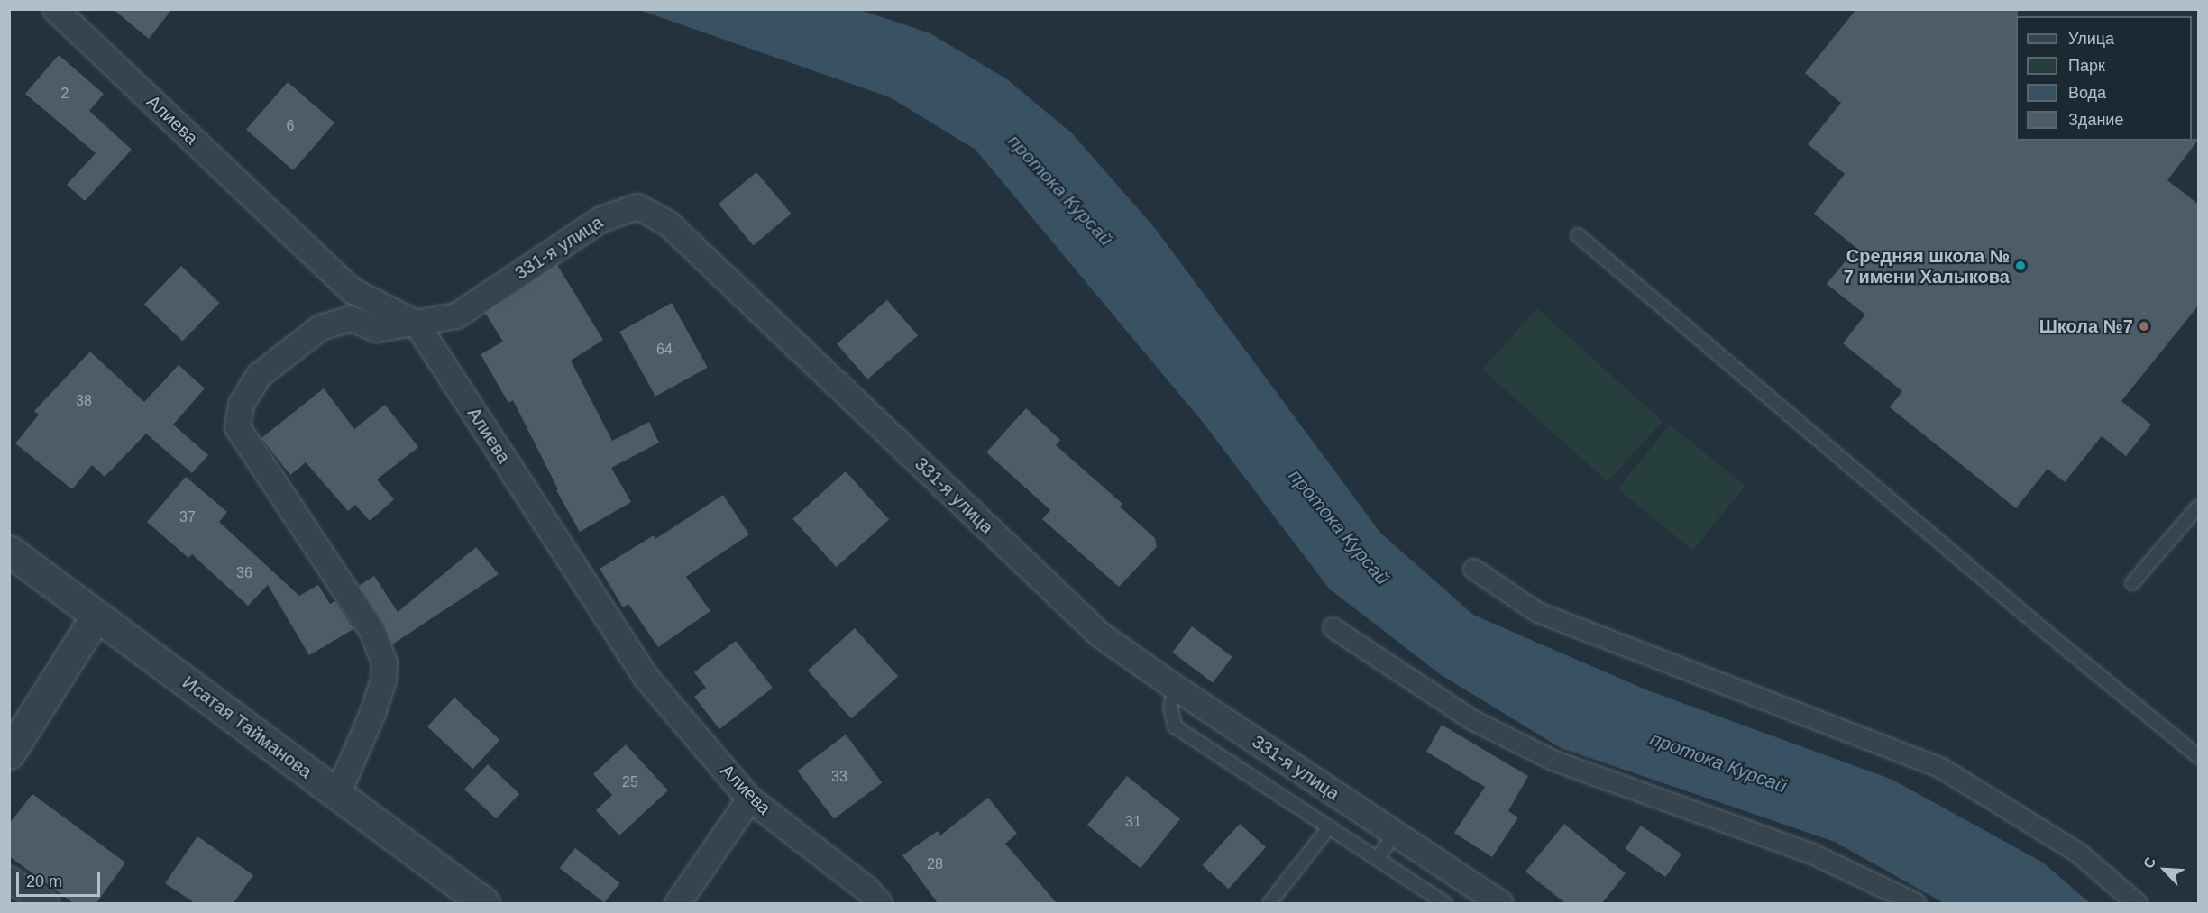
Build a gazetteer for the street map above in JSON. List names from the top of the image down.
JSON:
{
  "streets": {
    "street": ["Алиева", "331-я улица", "Исатая Тайманова"]
  },
  "crossings": [
    ["Алиева", "331-я улица"],
    ["331-я улица", "Исатая Тайманова"]
  ],
  "water": ["протока Курсай"],
  "places": ["Средняя школа № 7 имени Халыкова", "Школа №7"],
  "house_numbers": [
    "2",
    "6",
    "64",
    "38",
    "37",
    "36",
    "33",
    "25",
    "31",
    "28"
  ],
  "legend": [
    "Улица",
    "Парк",
    "Вода",
    "Здание"
  ],
  "scale_bar": "20 m",
  "north": "top left"
}
